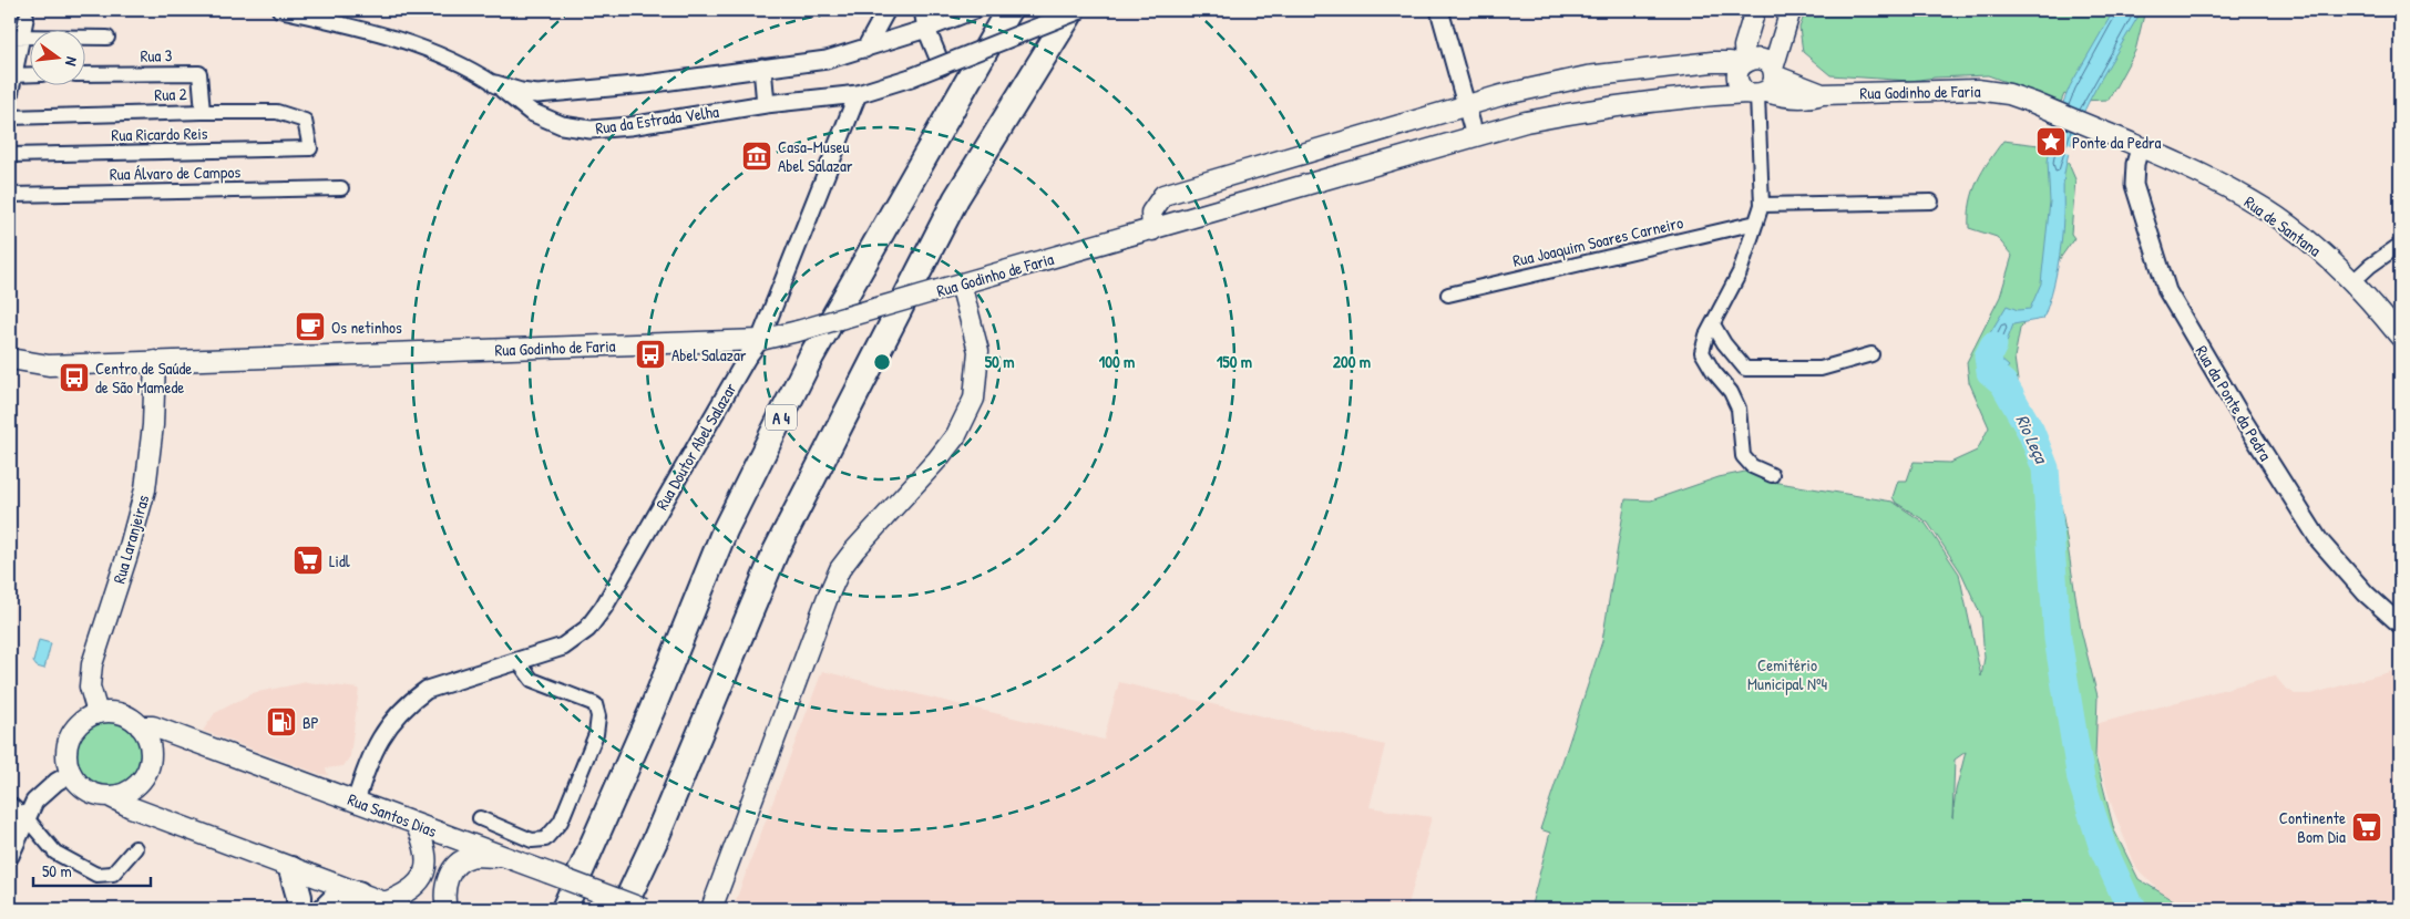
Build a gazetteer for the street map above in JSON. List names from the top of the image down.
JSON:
{
  "streets": {
    "highway": ["A 4"],
    "main road": [
      "Rua Godinho de Faria",
      "Rua de Santana",
      "Rua Laranjeiras",
      "Rua Santos Dias"
    ],
    "street": [
      "Rua 3",
      "Rua 2",
      "Rua da Estrada Velha",
      "Rua Ricardo Reis",
      "Rua Álvaro de Campos",
      "Rua Joaquim Soares Carneiro",
      "Rua da Ponte da Pedra",
      "Rua Doutor Abel Salazar"
    ]
  },
  "crossings": [
    ["Rua 3", "Rua 2"],
    ["Rua Godinho de Faria", "Rua de Santana"],
    ["Rua Godinho de Faria", "Rua da Ponte da Pedra"],
    ["Rua Godinho de Faria", "Rua Doutor Abel Salazar"],
    ["Rua Godinho de Faria", "Rua Laranjeiras"],
    ["Rua 2", "Rua Ricardo Reis"],
    ["Rua da Estrada Velha", "Rua Doutor Abel Salazar"],
    ["Rua de Santana", "Rua da Ponte da Pedra"],
    ["Rua Doutor Abel Salazar", "Rua Santos Dias"],
    ["Rua Laranjeiras", "Rua Santos Dias"]
  ],
  "water": ["Rio Leça"],
  "parks": ["Cemitério Municipal Nº4"],
  "places": {
    "place": ["Ponte da Pedra"],
    "museum": ["Casa-Museu Abel Salazar"],
    "cafe": ["Os netinhos"],
    "bus stop": ["Abel Salazar", "Centro de Saúde de São Mamede"],
    "supermarket": ["Lidl", "Continente Bom Dia"],
    "fuel station": ["BP"]
  },
  "scale_bar": "50 m",
  "north": "right",
  "rings": [
    "50 m",
    "100 m",
    "150 m",
    "200 m"
  ]
}
